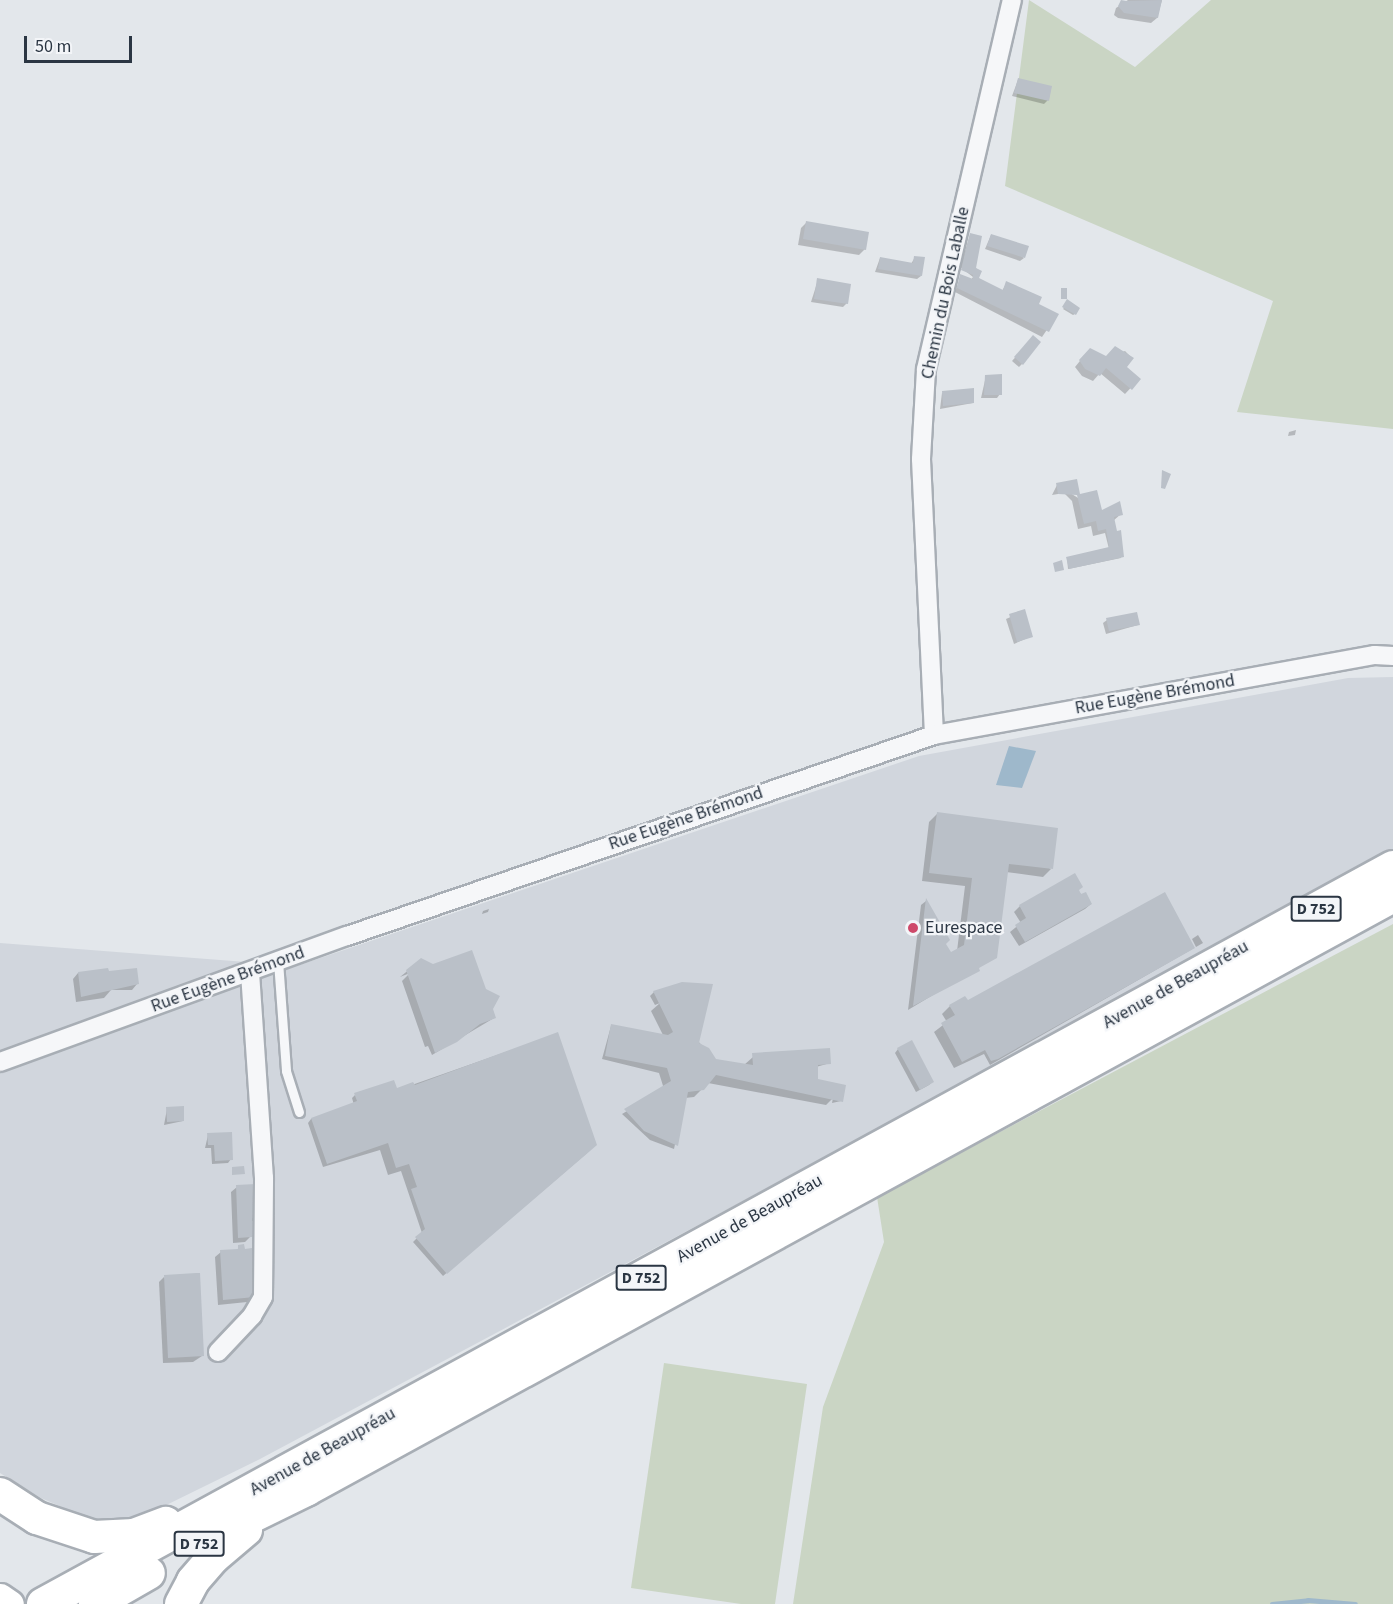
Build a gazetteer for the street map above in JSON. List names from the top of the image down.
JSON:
{
  "streets": {
    "highway": ["D 752", "Avenue de Beaupréau"],
    "street": ["Chemin du Bois Laballe", "Rue Eugène Brémond"]
  },
  "crossings": [
    ["Chemin du Bois Laballe", "Rue Eugène Brémond"]
  ],
  "places": ["Eurespace"],
  "scale_bar": "50 m"
}
